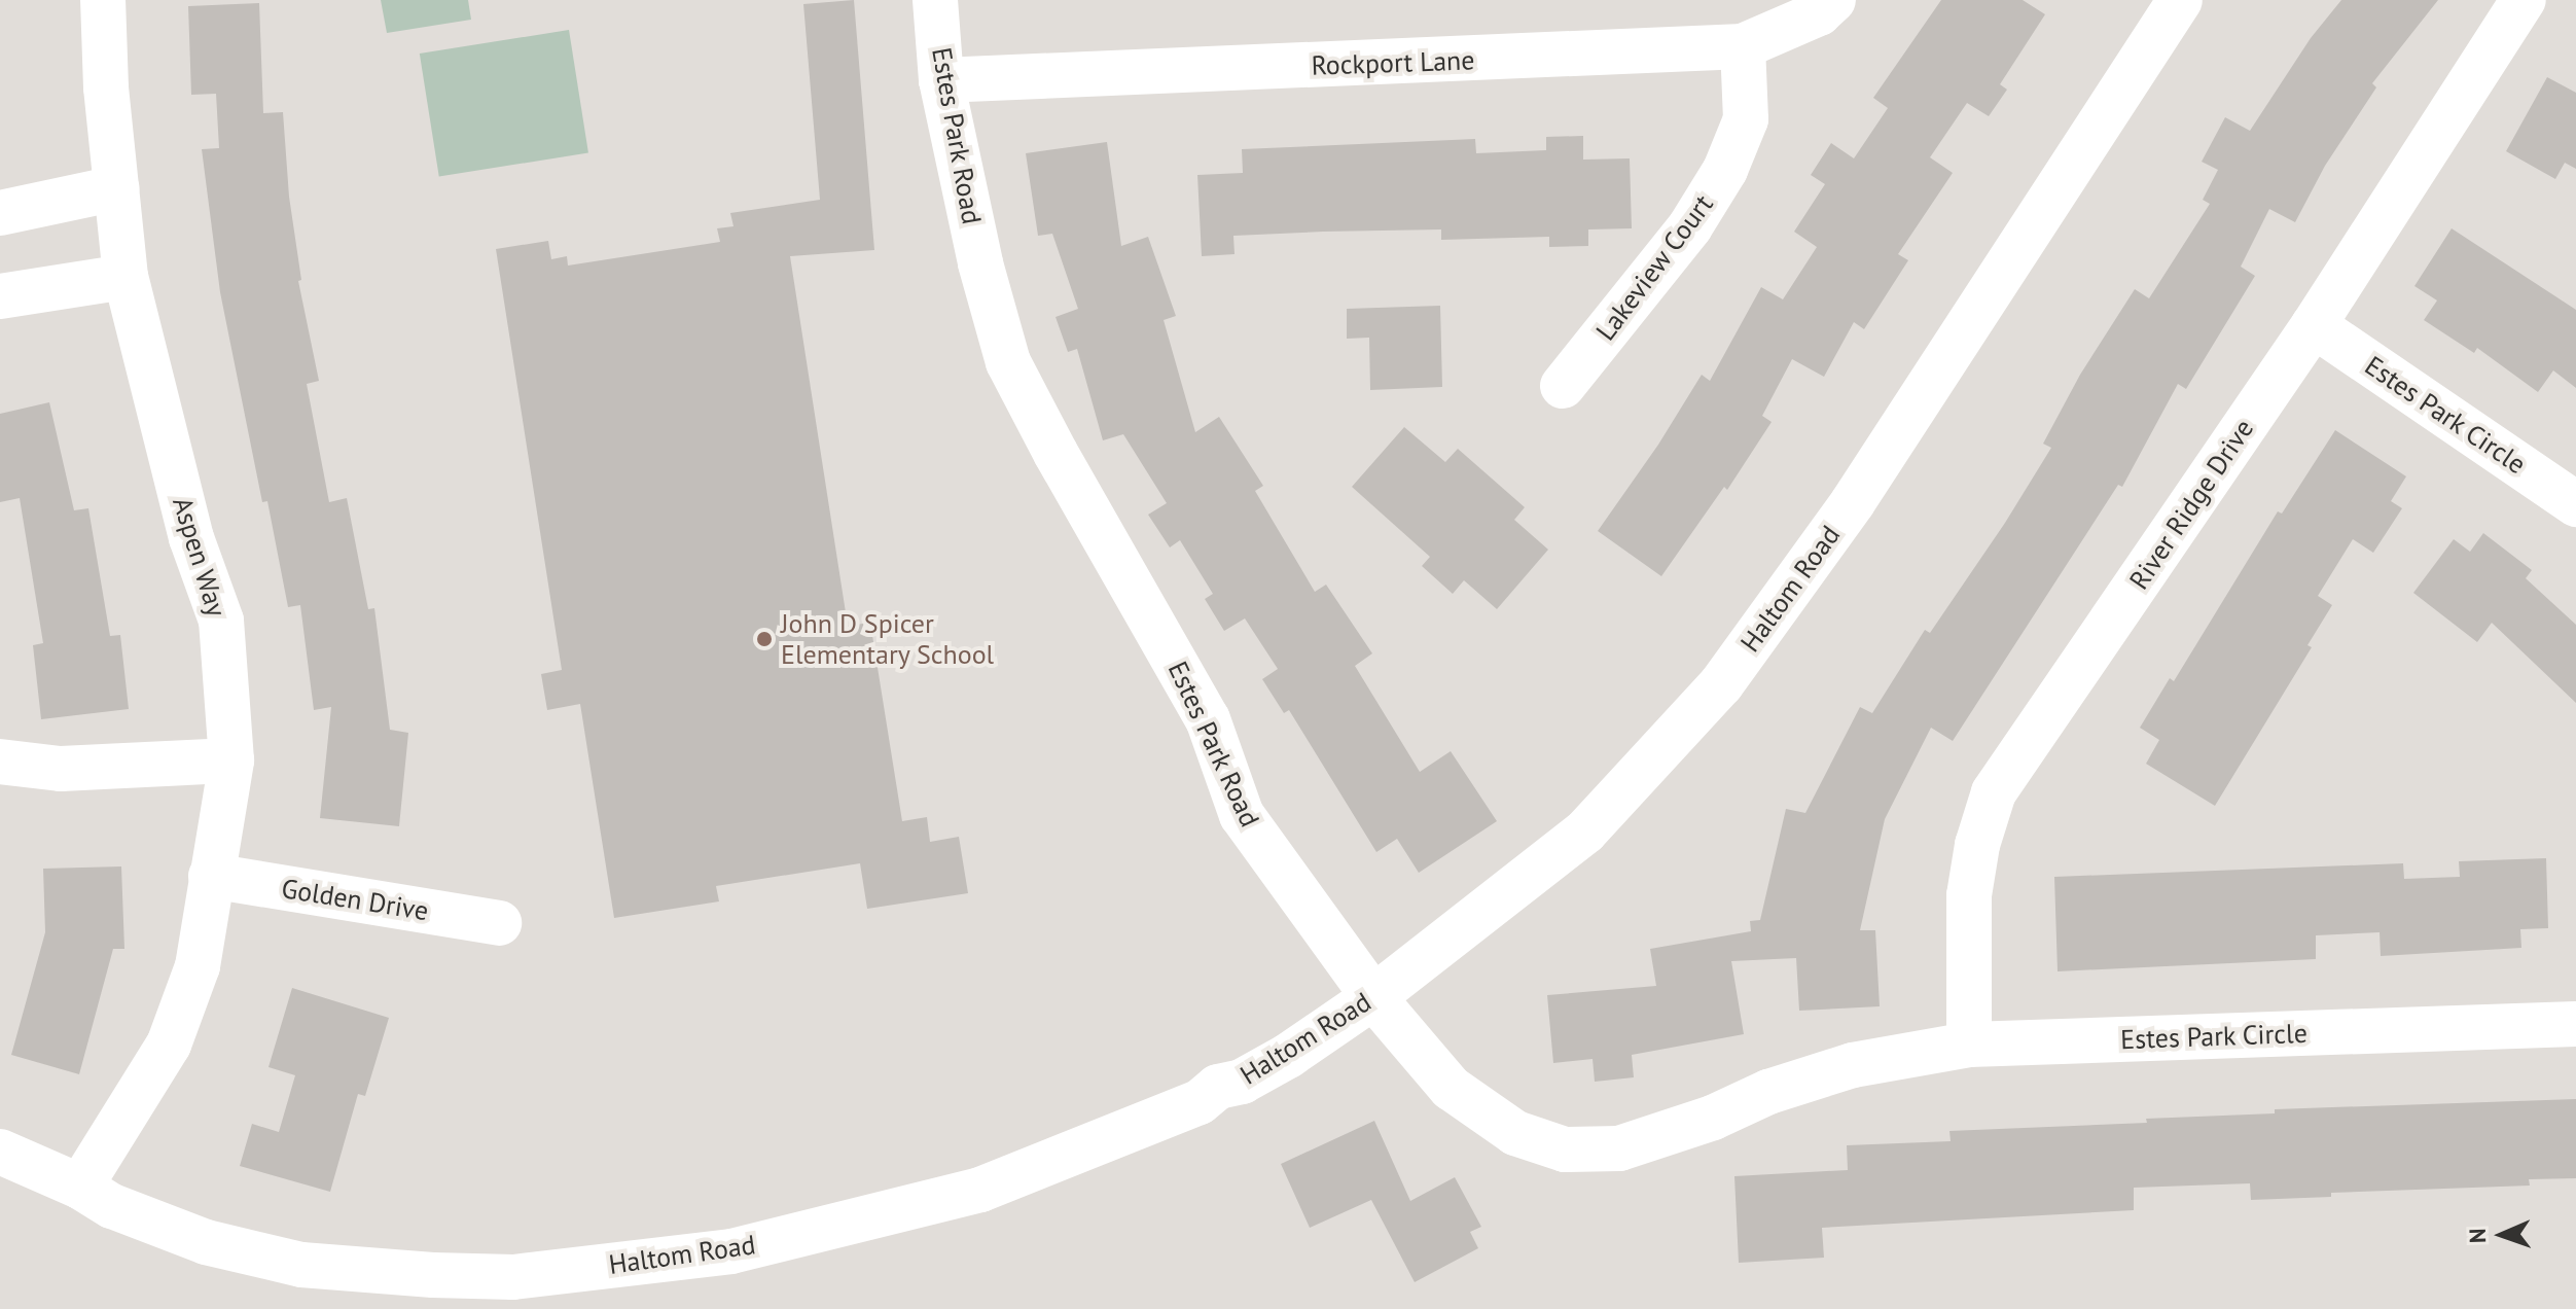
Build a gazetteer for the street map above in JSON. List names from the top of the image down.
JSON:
{
  "streets": {
    "street": [
      "Rockport Lane",
      "Estes Park Road",
      "Lakeview Court",
      "Estes Park Circle",
      "River Ridge Drive",
      "Aspen Way",
      "Haltom Road",
      "Golden Drive"
    ]
  },
  "crossings": [
    ["Rockport Lane", "Estes Park Road"],
    ["Rockport Lane", "Lakeview Court"],
    ["Estes Park Road", "Estes Park Circle"],
    ["Estes Park Road", "Haltom Road"],
    ["Estes Park Circle", "River Ridge Drive"],
    ["Aspen Way", "Haltom Road"],
    ["Aspen Way", "Golden Drive"]
  ],
  "places": ["John D Spicer Elementary School"],
  "north": "left"
}
